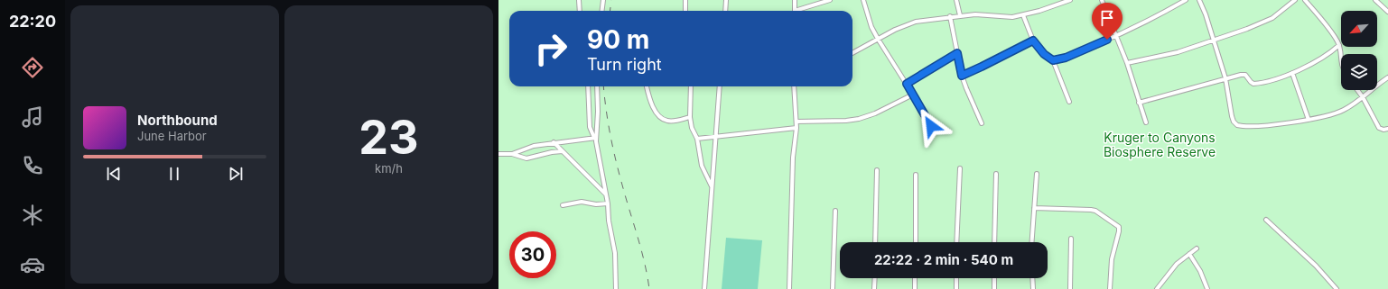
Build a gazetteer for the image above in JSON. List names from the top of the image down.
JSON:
{
  "parks": ["Kruger to Canyons Biosphere Reserve"],
  "north": "bottom left",
  "page": {
    "tabs": "22:20",
    "tile": ["23", "km/h"],
    "turn": ["90 m", "Turn right"],
    "song": ["Northbound", "June Harbor"],
    "limit": "30",
    "trip": "22:22 · 2 min · 540 m"
  }
}
